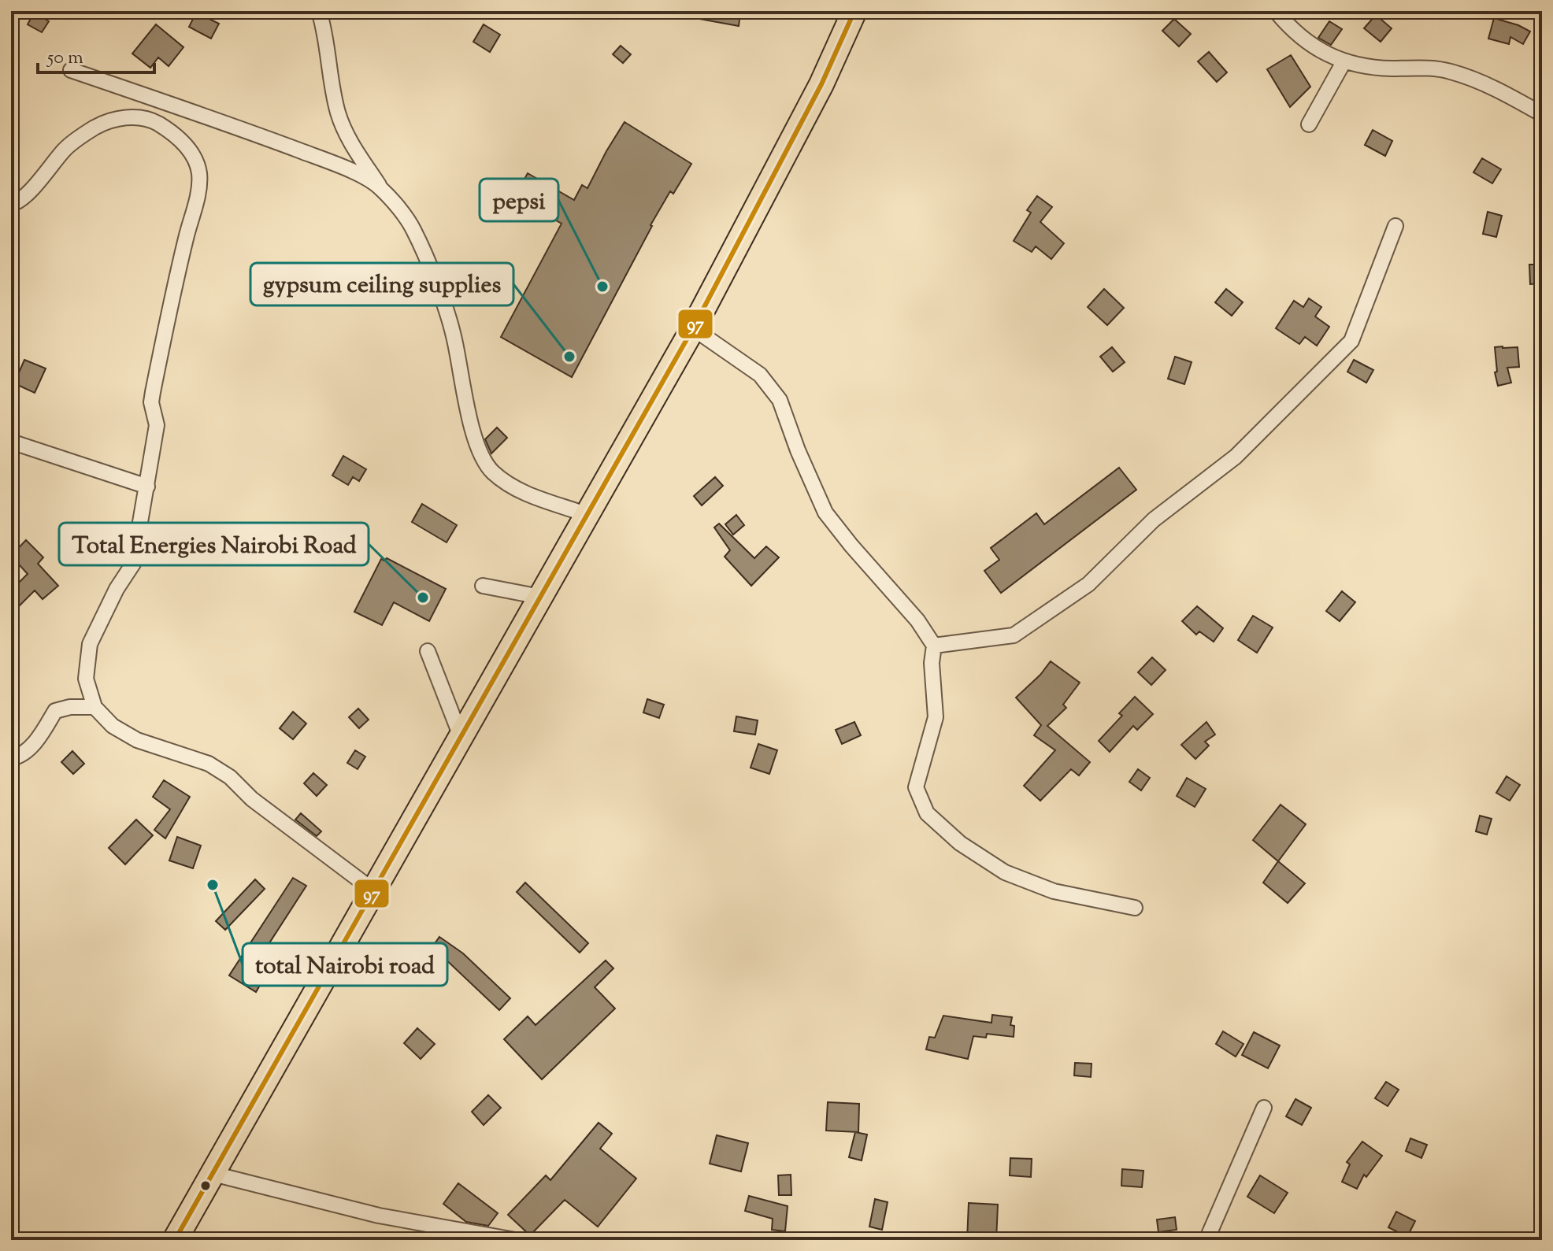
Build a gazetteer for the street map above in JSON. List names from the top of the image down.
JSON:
{
  "places": [
    "pepsi",
    "gypsum ceiling supplies",
    "Total Energies Nairobi Road",
    "total Nairobi road"
  ],
  "lines": ["transit line 97"],
  "scale_bar": "50 m"
}
